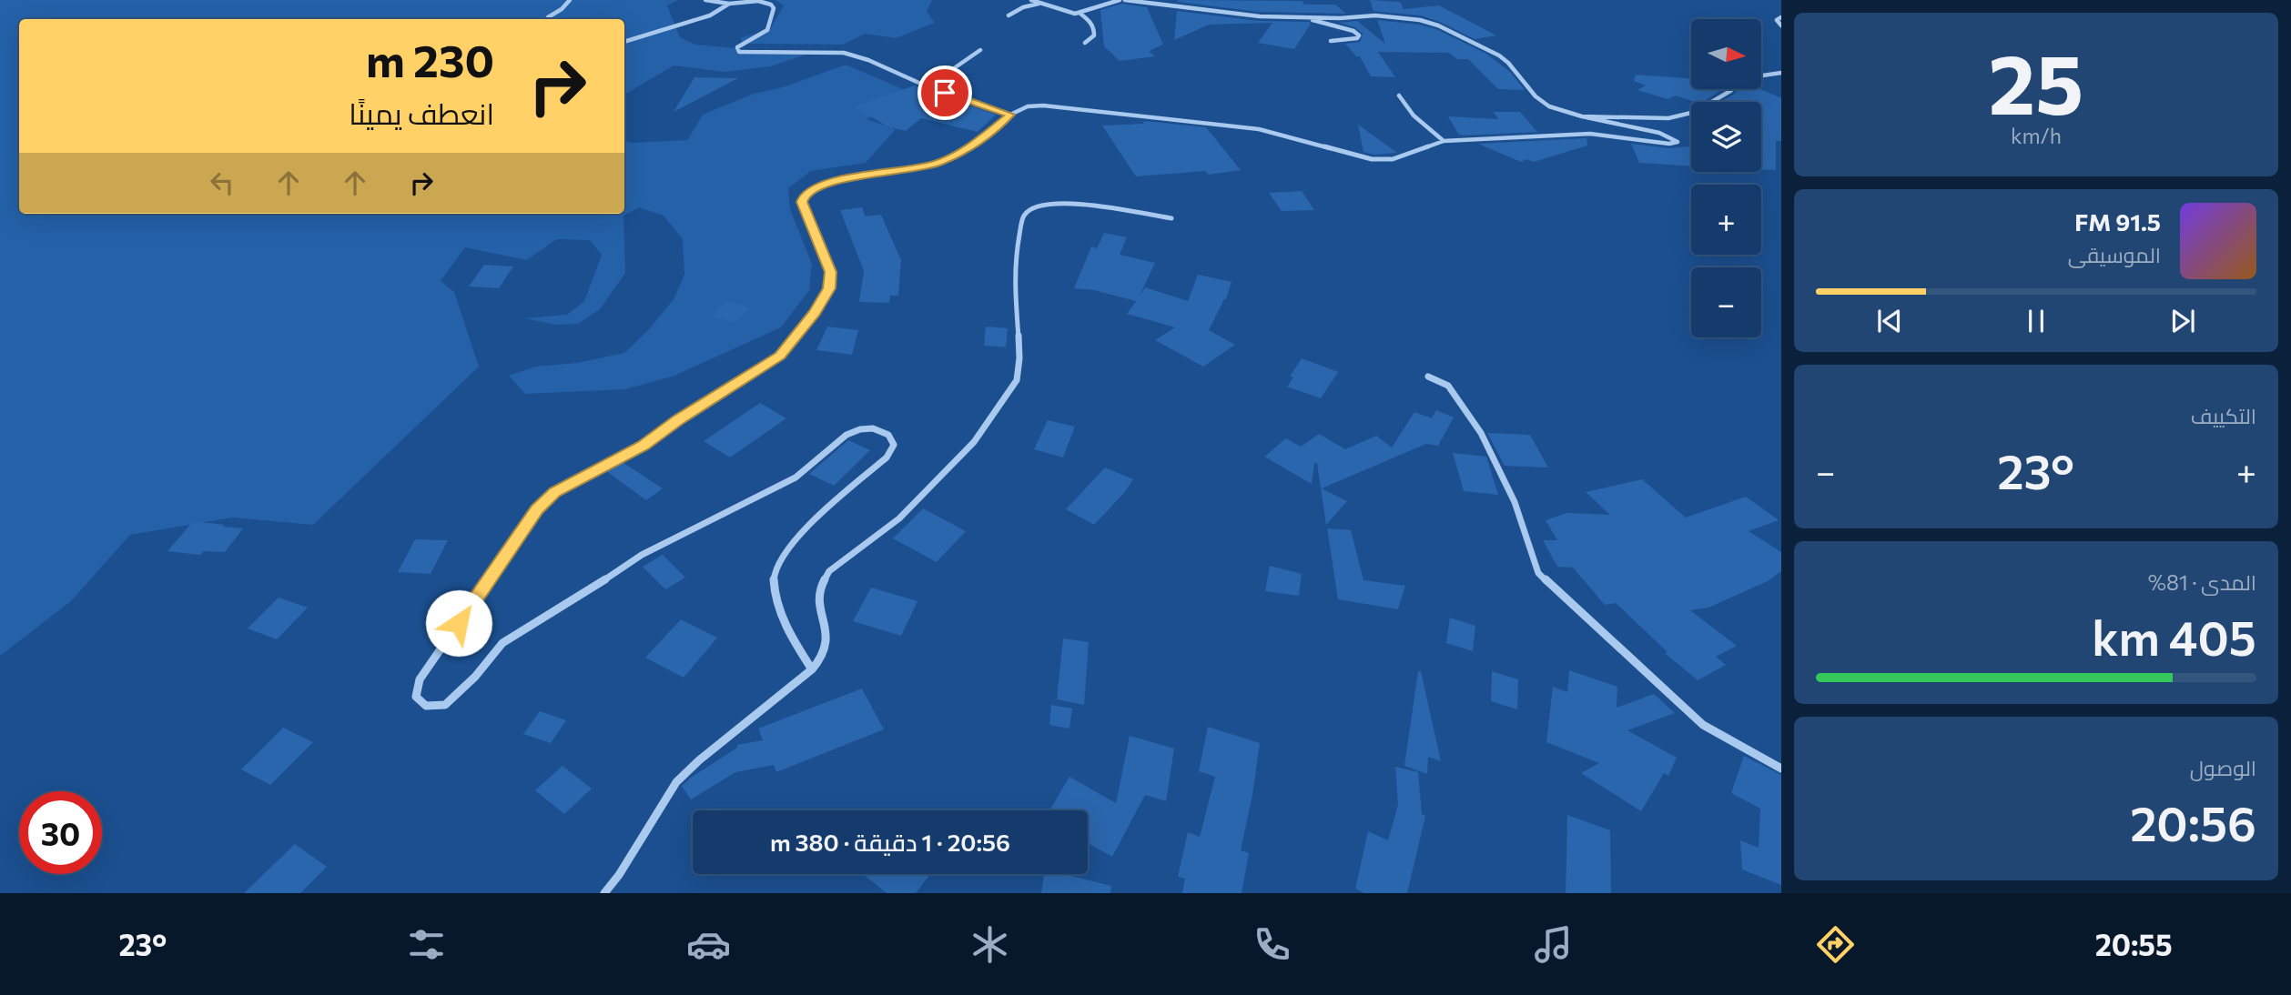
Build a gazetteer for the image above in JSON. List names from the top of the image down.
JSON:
{
  "north": "right",
  "page": {
    "tile": [
      ["25", "km/h"],
      "التكييف",
      ["المدى · 81%", "405 km"],
      ["الوصول", "20:56"]
    ],
    "map_buttons": ["+", "−"],
    "turn": ["230 m", "انعطف يمينًا"],
    "song": ["91.5 FM", "الموسيقى"],
    "heat": ["−", "23°", "+"],
    "limit": "30",
    "trip": "20:56 · 1 دقيقة · 380 m",
    "tabs": ["20:55", "23°"]
  }
}
